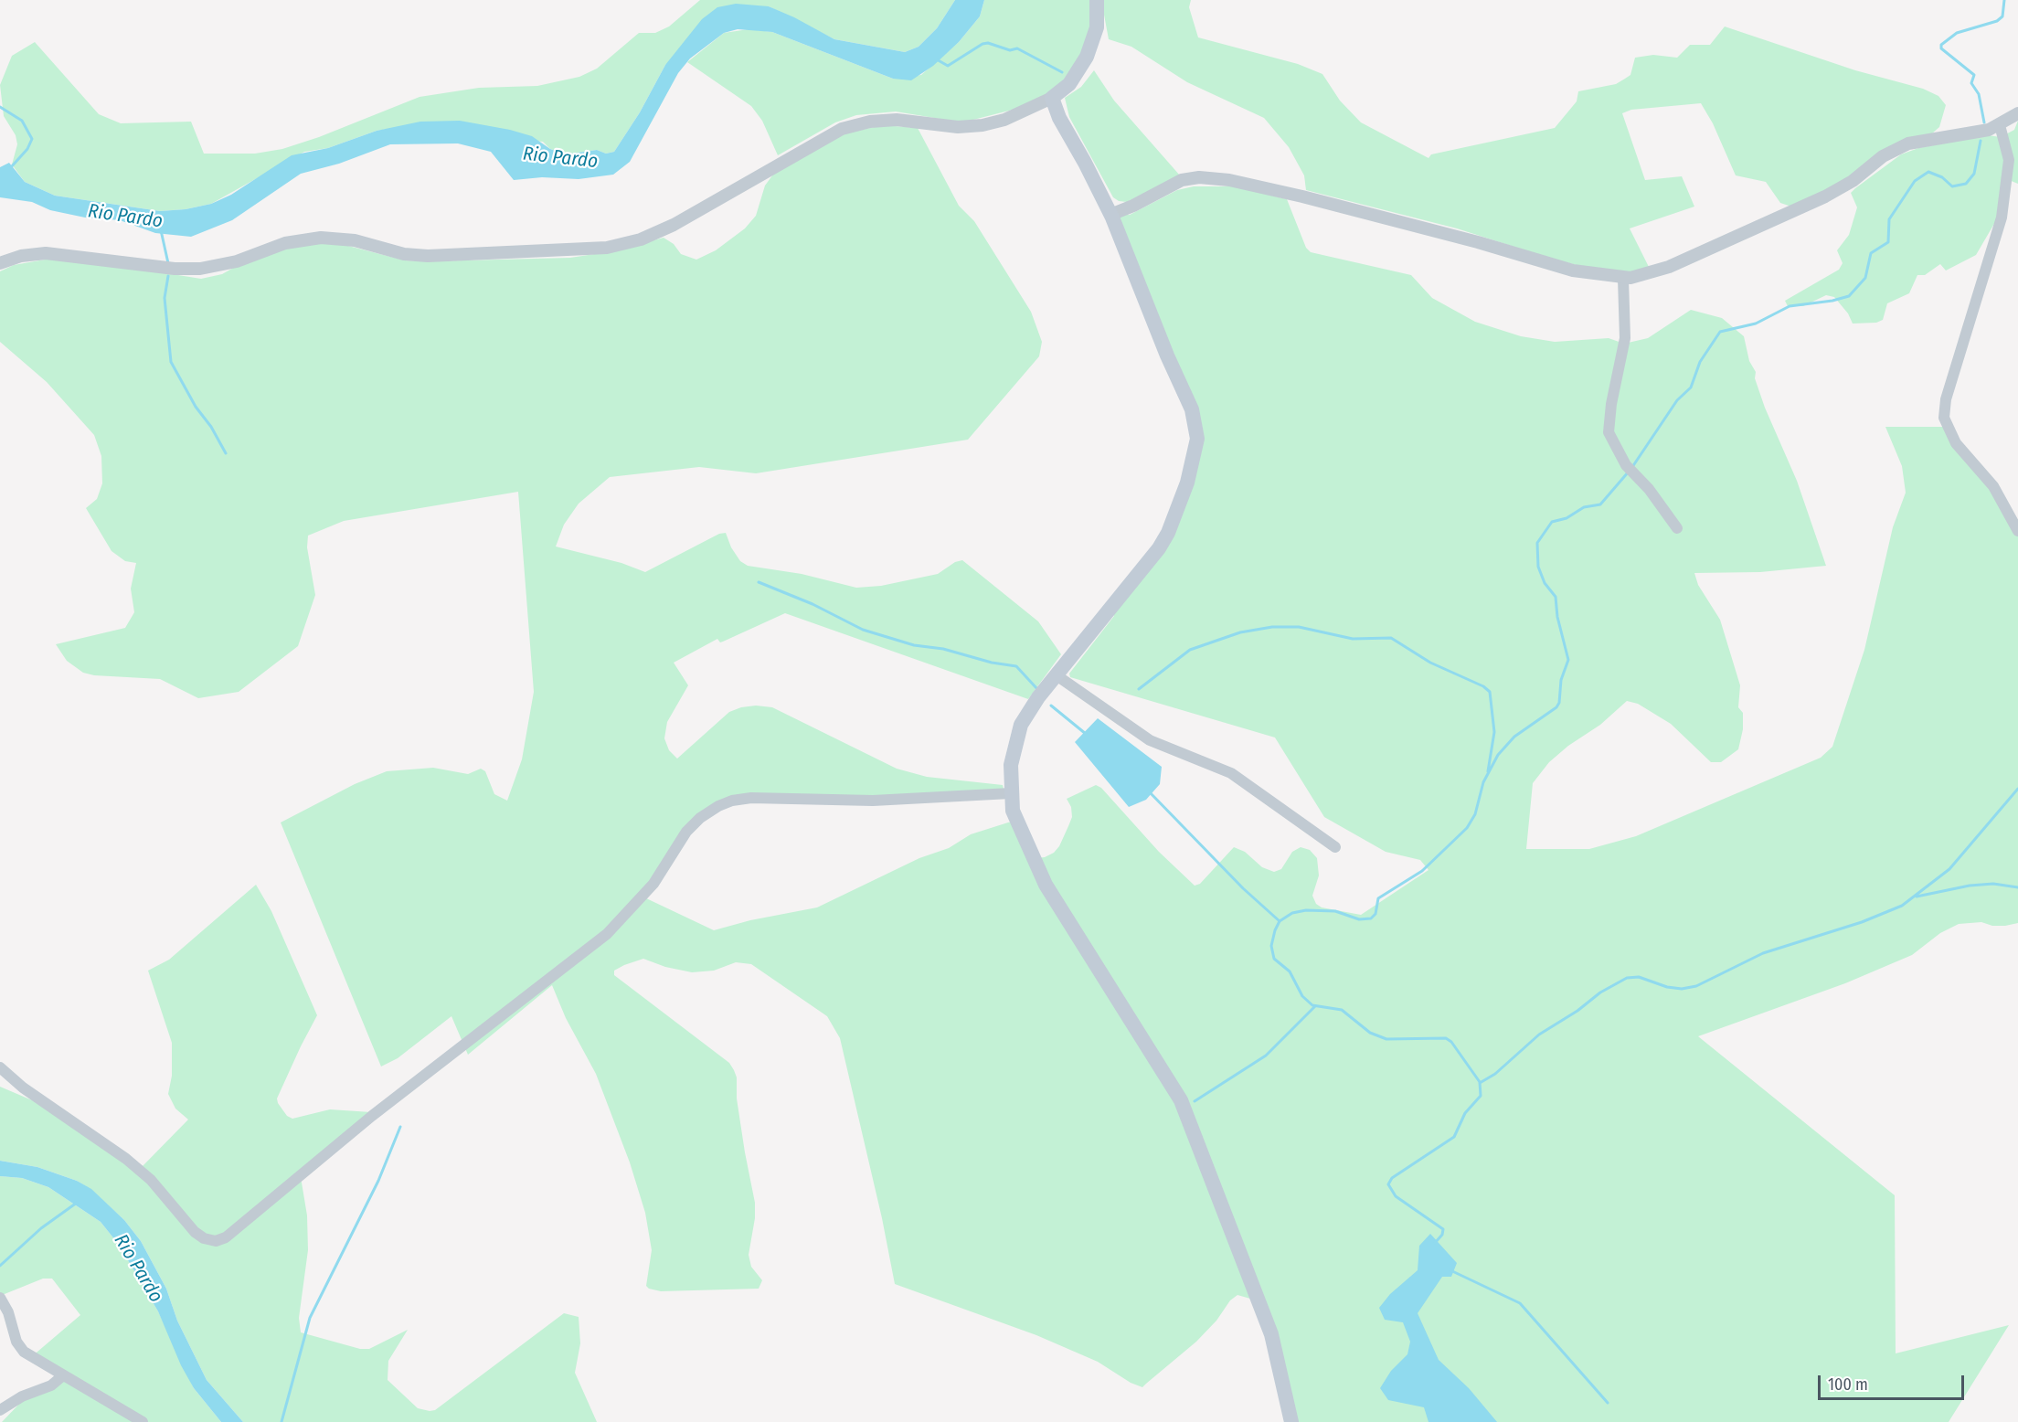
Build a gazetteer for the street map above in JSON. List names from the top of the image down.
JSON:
{
  "water": ["Rio Pardo"],
  "scale_bar": "100 m"
}
